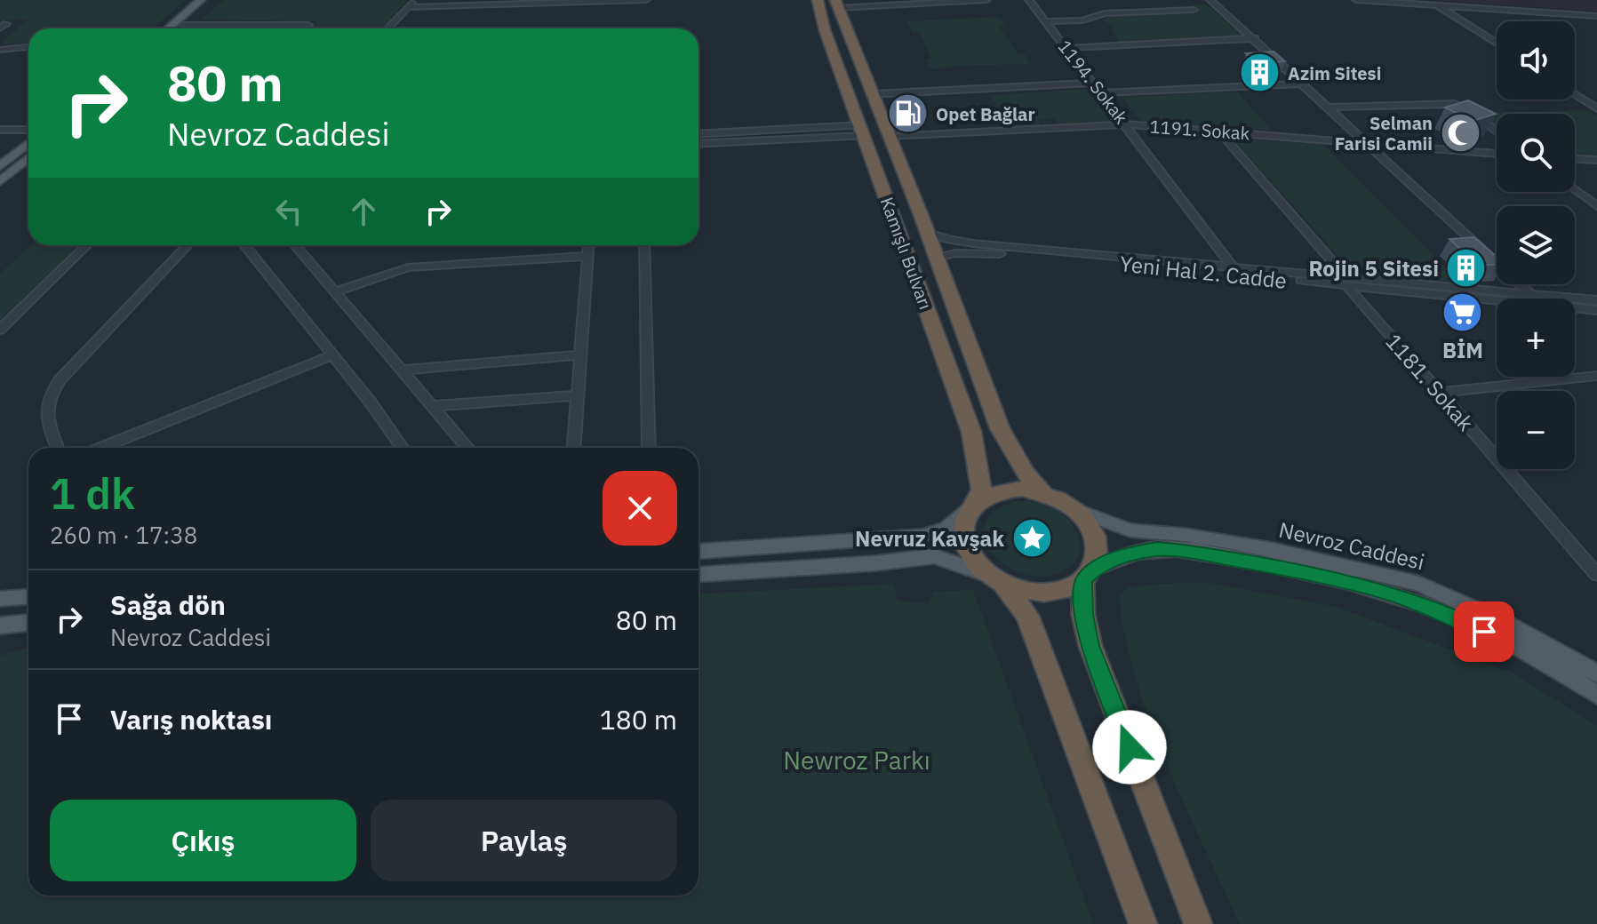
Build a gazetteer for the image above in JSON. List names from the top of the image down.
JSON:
{
  "streets": {
    "highway": ["Kamışlı Bulvarı"],
    "main road": ["Nevroz Caddesi"],
    "street": [
      "1194. Sokak",
      "1191. Sokak",
      "Yeni Hal 2. Cadde",
      "1181. Sokak"
    ]
  },
  "crossings": [
    ["1194. Sokak", "1191. Sokak"],
    ["1191. Sokak", "Kamışlı Bulvarı"],
    ["1191. Sokak", "1181. Sokak"],
    ["Kamışlı Bulvarı", "Yeni Hal 2. Cadde"],
    ["Kamışlı Bulvarı", "Nevroz Caddesi"],
    ["Yeni Hal 2. Cadde", "1181. Sokak"]
  ],
  "parks": ["Newroz Parkı"],
  "places": {
    "building": ["Azim Sitesi", "Rojin 5 Sitesi"],
    "fuel station": ["Opet Bağlar"],
    "mosque": ["Selman Farisi Camii"],
    "supermarket": ["BİM"],
    "place": ["Nevruz Kavşak"]
  },
  "page": {
    "map_buttons": ["+", "−"],
    "turn": ["80 m", "Nevroz Caddesi"],
    "heading": ["1 dk", "260 m · 17:38"],
    "list": [
      {
        "name": "Sağa dön",
        "note": "Nevroz Caddesi",
        "value": "80 m"
      },
      {
        "name": "Varış noktası",
        "value": "180 m"
      }
    ],
    "buttons": ["Çıkış", "Paylaş"]
  }
}
